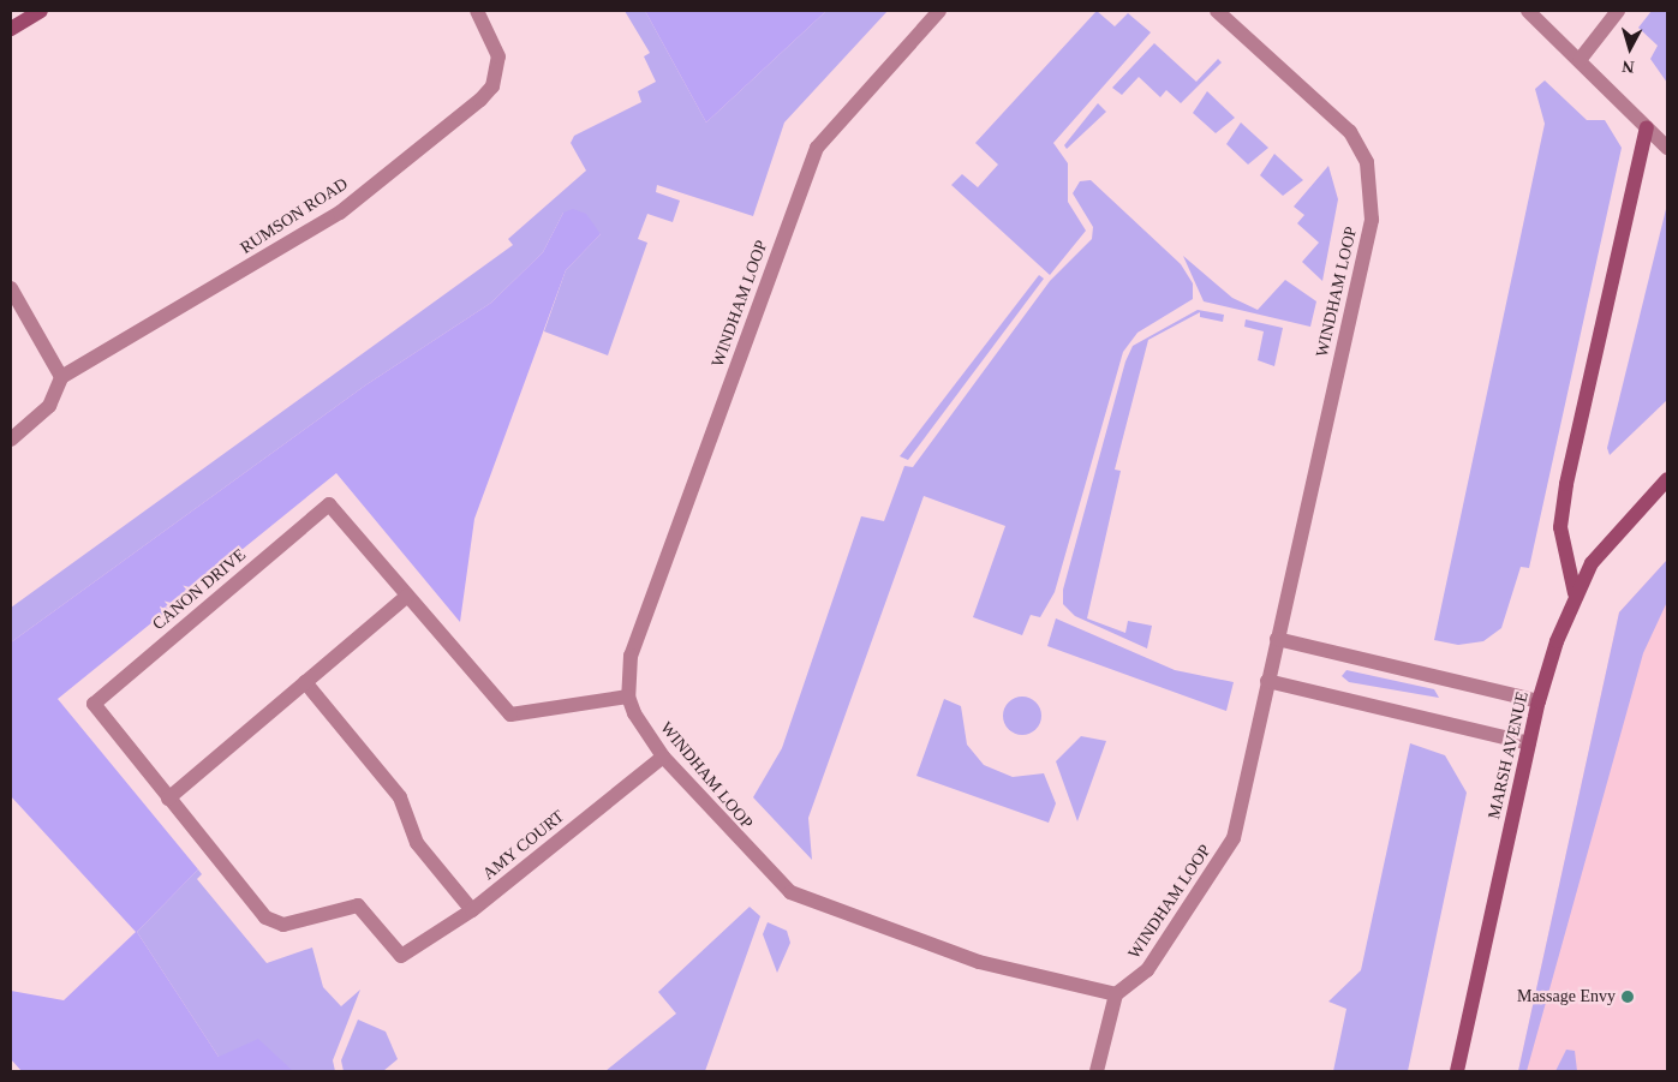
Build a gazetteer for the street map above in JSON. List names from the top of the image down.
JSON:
{
  "streets": {
    "street": [
      "RUMSON ROAD",
      "WINDHAM LOOP",
      "CANON DRIVE",
      "MARSH AVENUE",
      "AMY COURT"
    ]
  },
  "crossings": [
    ["WINDHAM LOOP", "CANON DRIVE"],
    ["WINDHAM LOOP", "AMY COURT"],
    ["CANON DRIVE", "AMY COURT"]
  ],
  "places": ["Massage Envy"],
  "north": "bottom"
}
